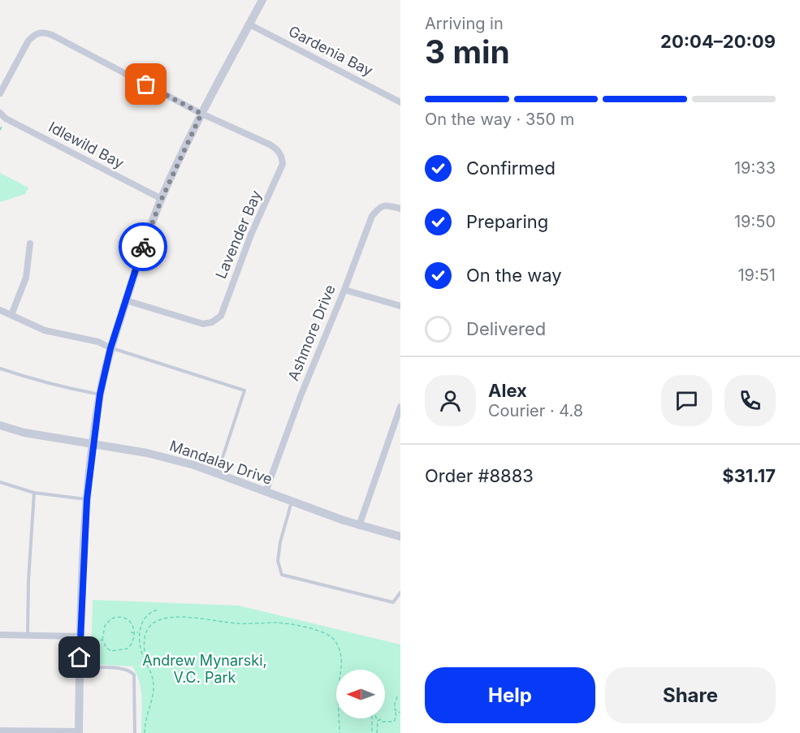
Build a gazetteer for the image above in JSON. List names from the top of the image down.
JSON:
{
  "streets": {
    "street": [
      "Gardenia Bay",
      "Idlewild Bay",
      "Lavender Bay",
      "Ashmore Drive",
      "Mandalay Drive"
    ]
  },
  "crossings": [
    ["Ashmore Drive", "Mandalay Drive"]
  ],
  "parks": ["Andrew Mynarski, V.C. Park"],
  "north": "left",
  "page": {
    "heading": ["3 min", "Arriving in", "20:04–20:09"],
    "panel": [
      "Alex",
      "Courier · 4.8",
      "Order #8883",
      "$31.17"
    ],
    "bar": "On the way · 350 m",
    "list": [
      ["Confirmed", "19:33"],
      ["Preparing", "19:50"],
      ["On the way", "19:51"],
      "Delivered"
    ],
    "buttons": ["Help", "Share"]
  }
}
